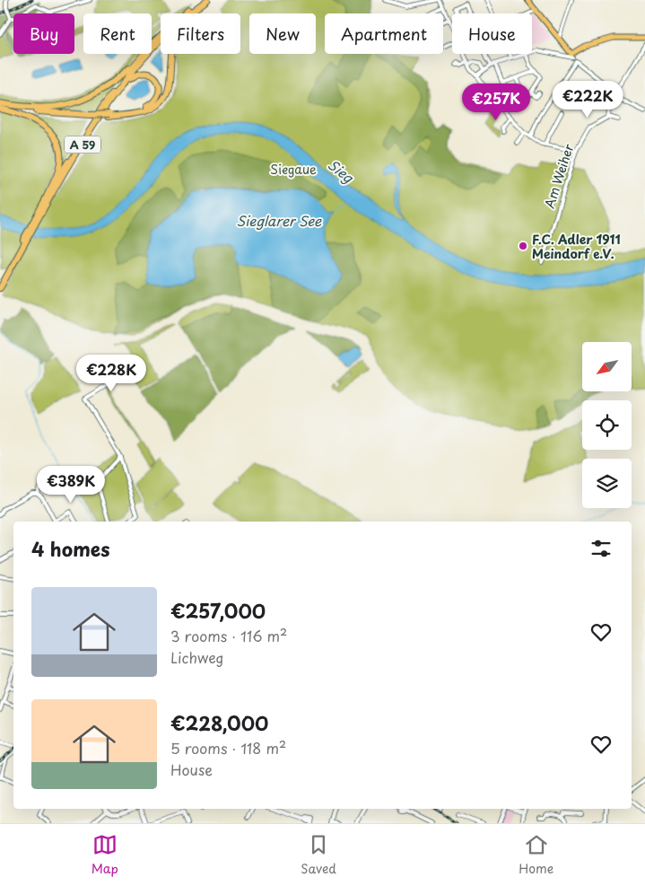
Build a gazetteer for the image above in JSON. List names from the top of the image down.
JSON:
{
  "streets": {
    "highway": ["A 59"],
    "street": ["Am Weiher"]
  },
  "water": ["Sieg", "Sieglarer See"],
  "parks": ["Siegaue"],
  "places": ["F.C. Adler 1911 Meindorf e.V."],
  "north": "bottom left",
  "page": {
    "chip": [
      "Buy",
      "Rent",
      "Filters",
      "New",
      "Apartment",
      "House"
    ],
    "price": [
      "€222K",
      "€257K",
      "€228K",
      "€389K"
    ],
    "heading": "4 homes",
    "list": [
      {
        "name": "€257,000",
        "note": "3 rooms · 116 m² · Lichweg"
      },
      {
        "name": "€228,000",
        "note": "5 rooms · 118 m² · House"
      }
    ],
    "tabs": ["Map", "Saved", "Home"]
  }
}
